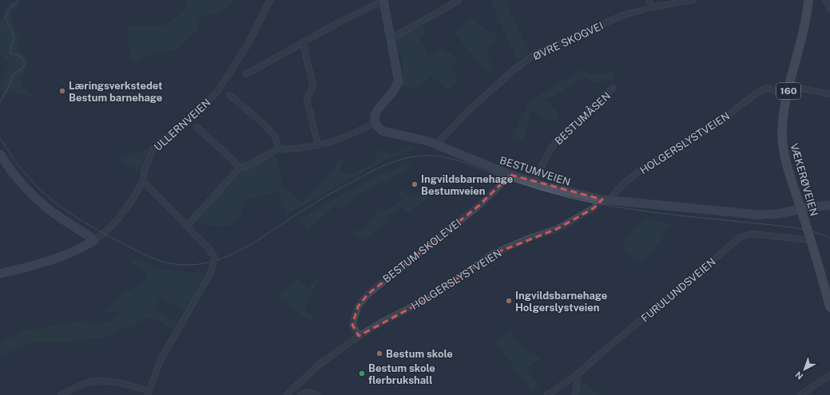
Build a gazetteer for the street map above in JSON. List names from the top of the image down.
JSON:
{
  "streets": {
    "main road": ["160", "VÆKERØVEIEN"],
    "street": [
      "ØVRE SKOGVEI",
      "BESTUMÅSEN",
      "ULLERNVEIEN",
      "HOLGERSLYSTVEIEN",
      "BESTUMVEIEN",
      "BESTUM SKOLEVEI",
      "FURULUNDSVEIEN"
    ]
  },
  "crossings": [
    ["ØVRE SKOGVEI", "BESTUMVEIEN"],
    ["BESTUMÅSEN", "BESTUMVEIEN"],
    ["HOLGERSLYSTVEIEN", "BESTUMVEIEN"],
    ["HOLGERSLYSTVEIEN", "BESTUM SKOLEVEI"],
    ["BESTUMVEIEN", "VÆKERØVEIEN"],
    ["BESTUMVEIEN", "BESTUM SKOLEVEI"],
    ["VÆKERØVEIEN", "FURULUNDSVEIEN"]
  ],
  "places": [
    "Læringsverkstedet Bestum barnehage",
    "Ingvildsbarnehage Bestumveien",
    "Ingvildsbarnehage Holgerslystveien",
    "Bestum skole",
    "Bestum skole flerbrukshall"
  ],
  "north": "bottom left"
}
